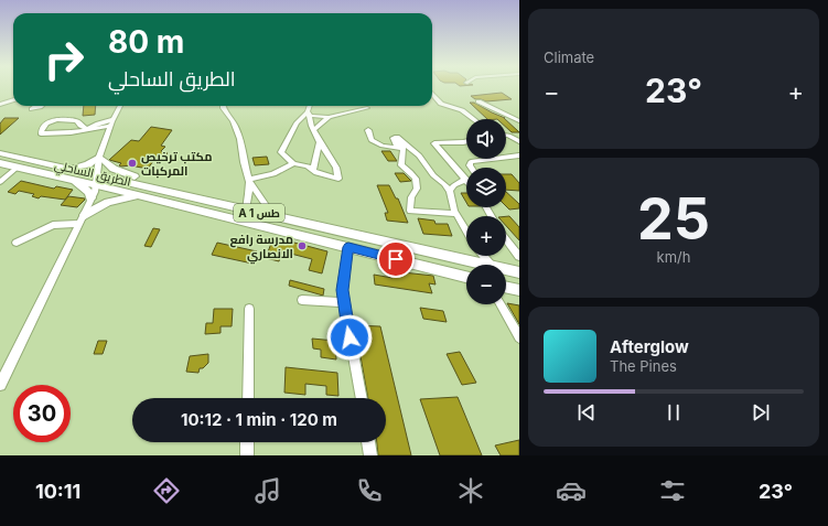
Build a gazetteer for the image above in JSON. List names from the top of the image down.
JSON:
{
  "streets": {
    "highway": ["الطريق الساحلي", "A 1 طس"]
  },
  "places": ["مكتب ترخيص المركبات", "مدرسة رافع الانصاري"],
  "page": {
    "tile": [
      "Climate",
      ["25", "km/h"]
    ],
    "turn": ["80 m", "الطريق الساحلي"],
    "heat": ["−", "23°", "+"],
    "map_buttons": ["+", "−"],
    "song": ["Afterglow", "The Pines"],
    "limit": "30",
    "trip": "10:12 · 1 min · 120 m",
    "tabs": ["10:11", "23°"]
  }
}
